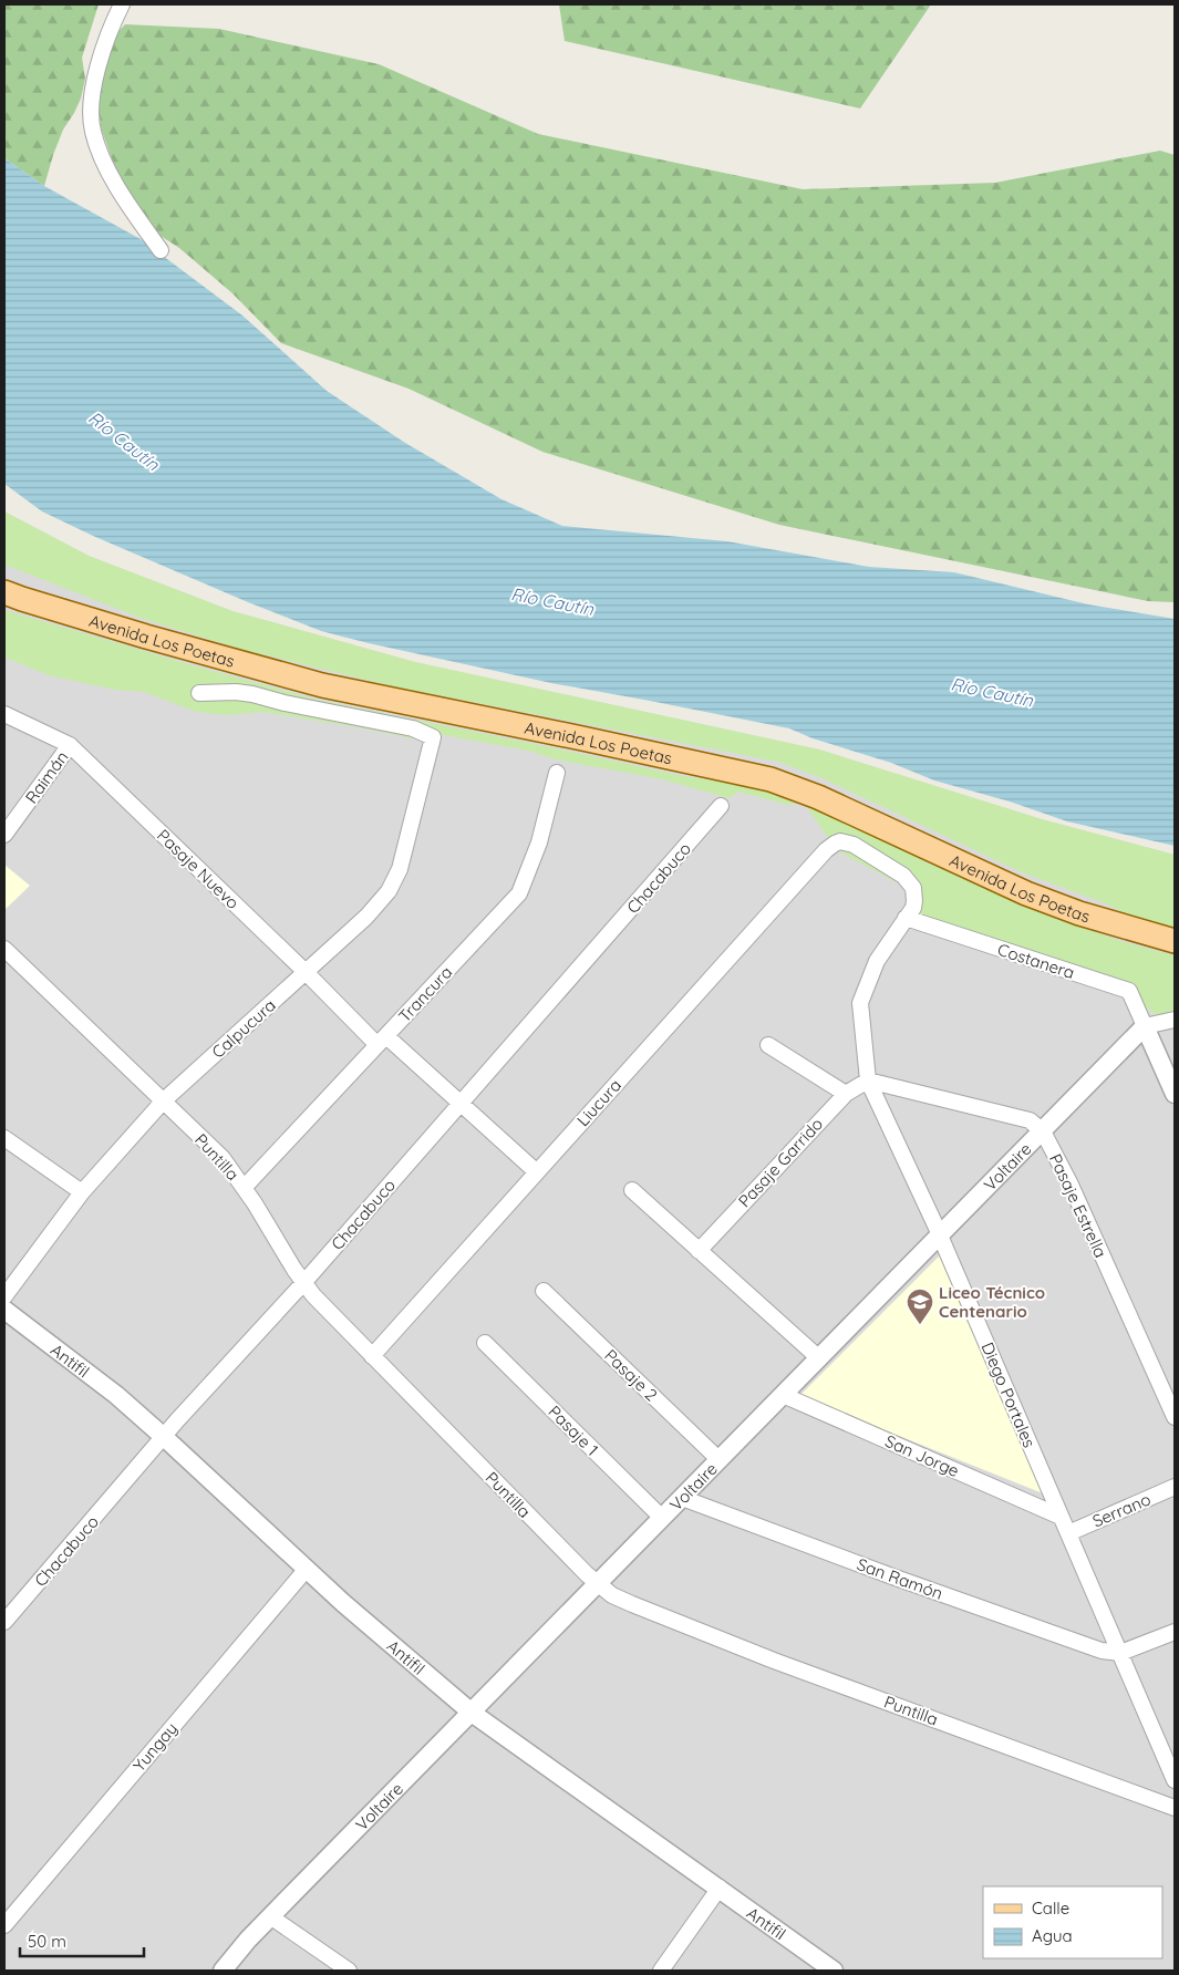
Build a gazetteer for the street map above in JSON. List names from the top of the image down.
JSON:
{
  "streets": {
    "main road": ["Avenida Los Poetas"],
    "street": [
      "Raimán",
      "Pasaje Nuevo",
      "Chacabuco",
      "Costanera",
      "Trancura",
      "Calpucura",
      "Liucura",
      "Puntilla",
      "Pasaje Garrido",
      "Voltaire",
      "Pasaje Estrella",
      "Antifil",
      "Pasaje 2",
      "Diego Portales",
      "Pasaje 1",
      "San Jorge",
      "Serrano",
      "San Ramón",
      "Yungay"
    ]
  },
  "crossings": [
    ["Raimán", "Pasaje Nuevo"],
    ["Pasaje Nuevo", "Chacabuco"],
    ["Pasaje Nuevo", "Trancura"],
    ["Pasaje Nuevo", "Calpucura"],
    ["Pasaje Nuevo", "Liucura"],
    ["Chacabuco", "Puntilla"],
    ["Chacabuco", "Antifil"],
    ["Costanera", "Voltaire"],
    ["Costanera", "Diego Portales"],
    ["Trancura", "Puntilla"],
    ["Calpucura", "Puntilla"],
    ["Liucura", "Puntilla"],
    ["Liucura", "Diego Portales"],
    ["Puntilla", "Voltaire"],
    ["Pasaje Garrido", "Diego Portales"],
    ["Voltaire", "Pasaje Estrella"],
    ["Voltaire", "Antifil"],
    ["Voltaire", "Pasaje 2"],
    ["Voltaire", "Diego Portales"],
    ["Voltaire", "Pasaje 1"],
    ["Voltaire", "San Jorge"],
    ["Voltaire", "San Ramón"],
    ["Antifil", "Yungay"],
    ["Diego Portales", "San Jorge"],
    ["Diego Portales", "Serrano"],
    ["Diego Portales", "San Ramón"]
  ],
  "water": ["Río Cautín"],
  "places": {
    "school or university": ["Liceo Técnico Centenario"]
  },
  "legend": ["Calle", "Agua"],
  "scale_bar": "50 m"
}
